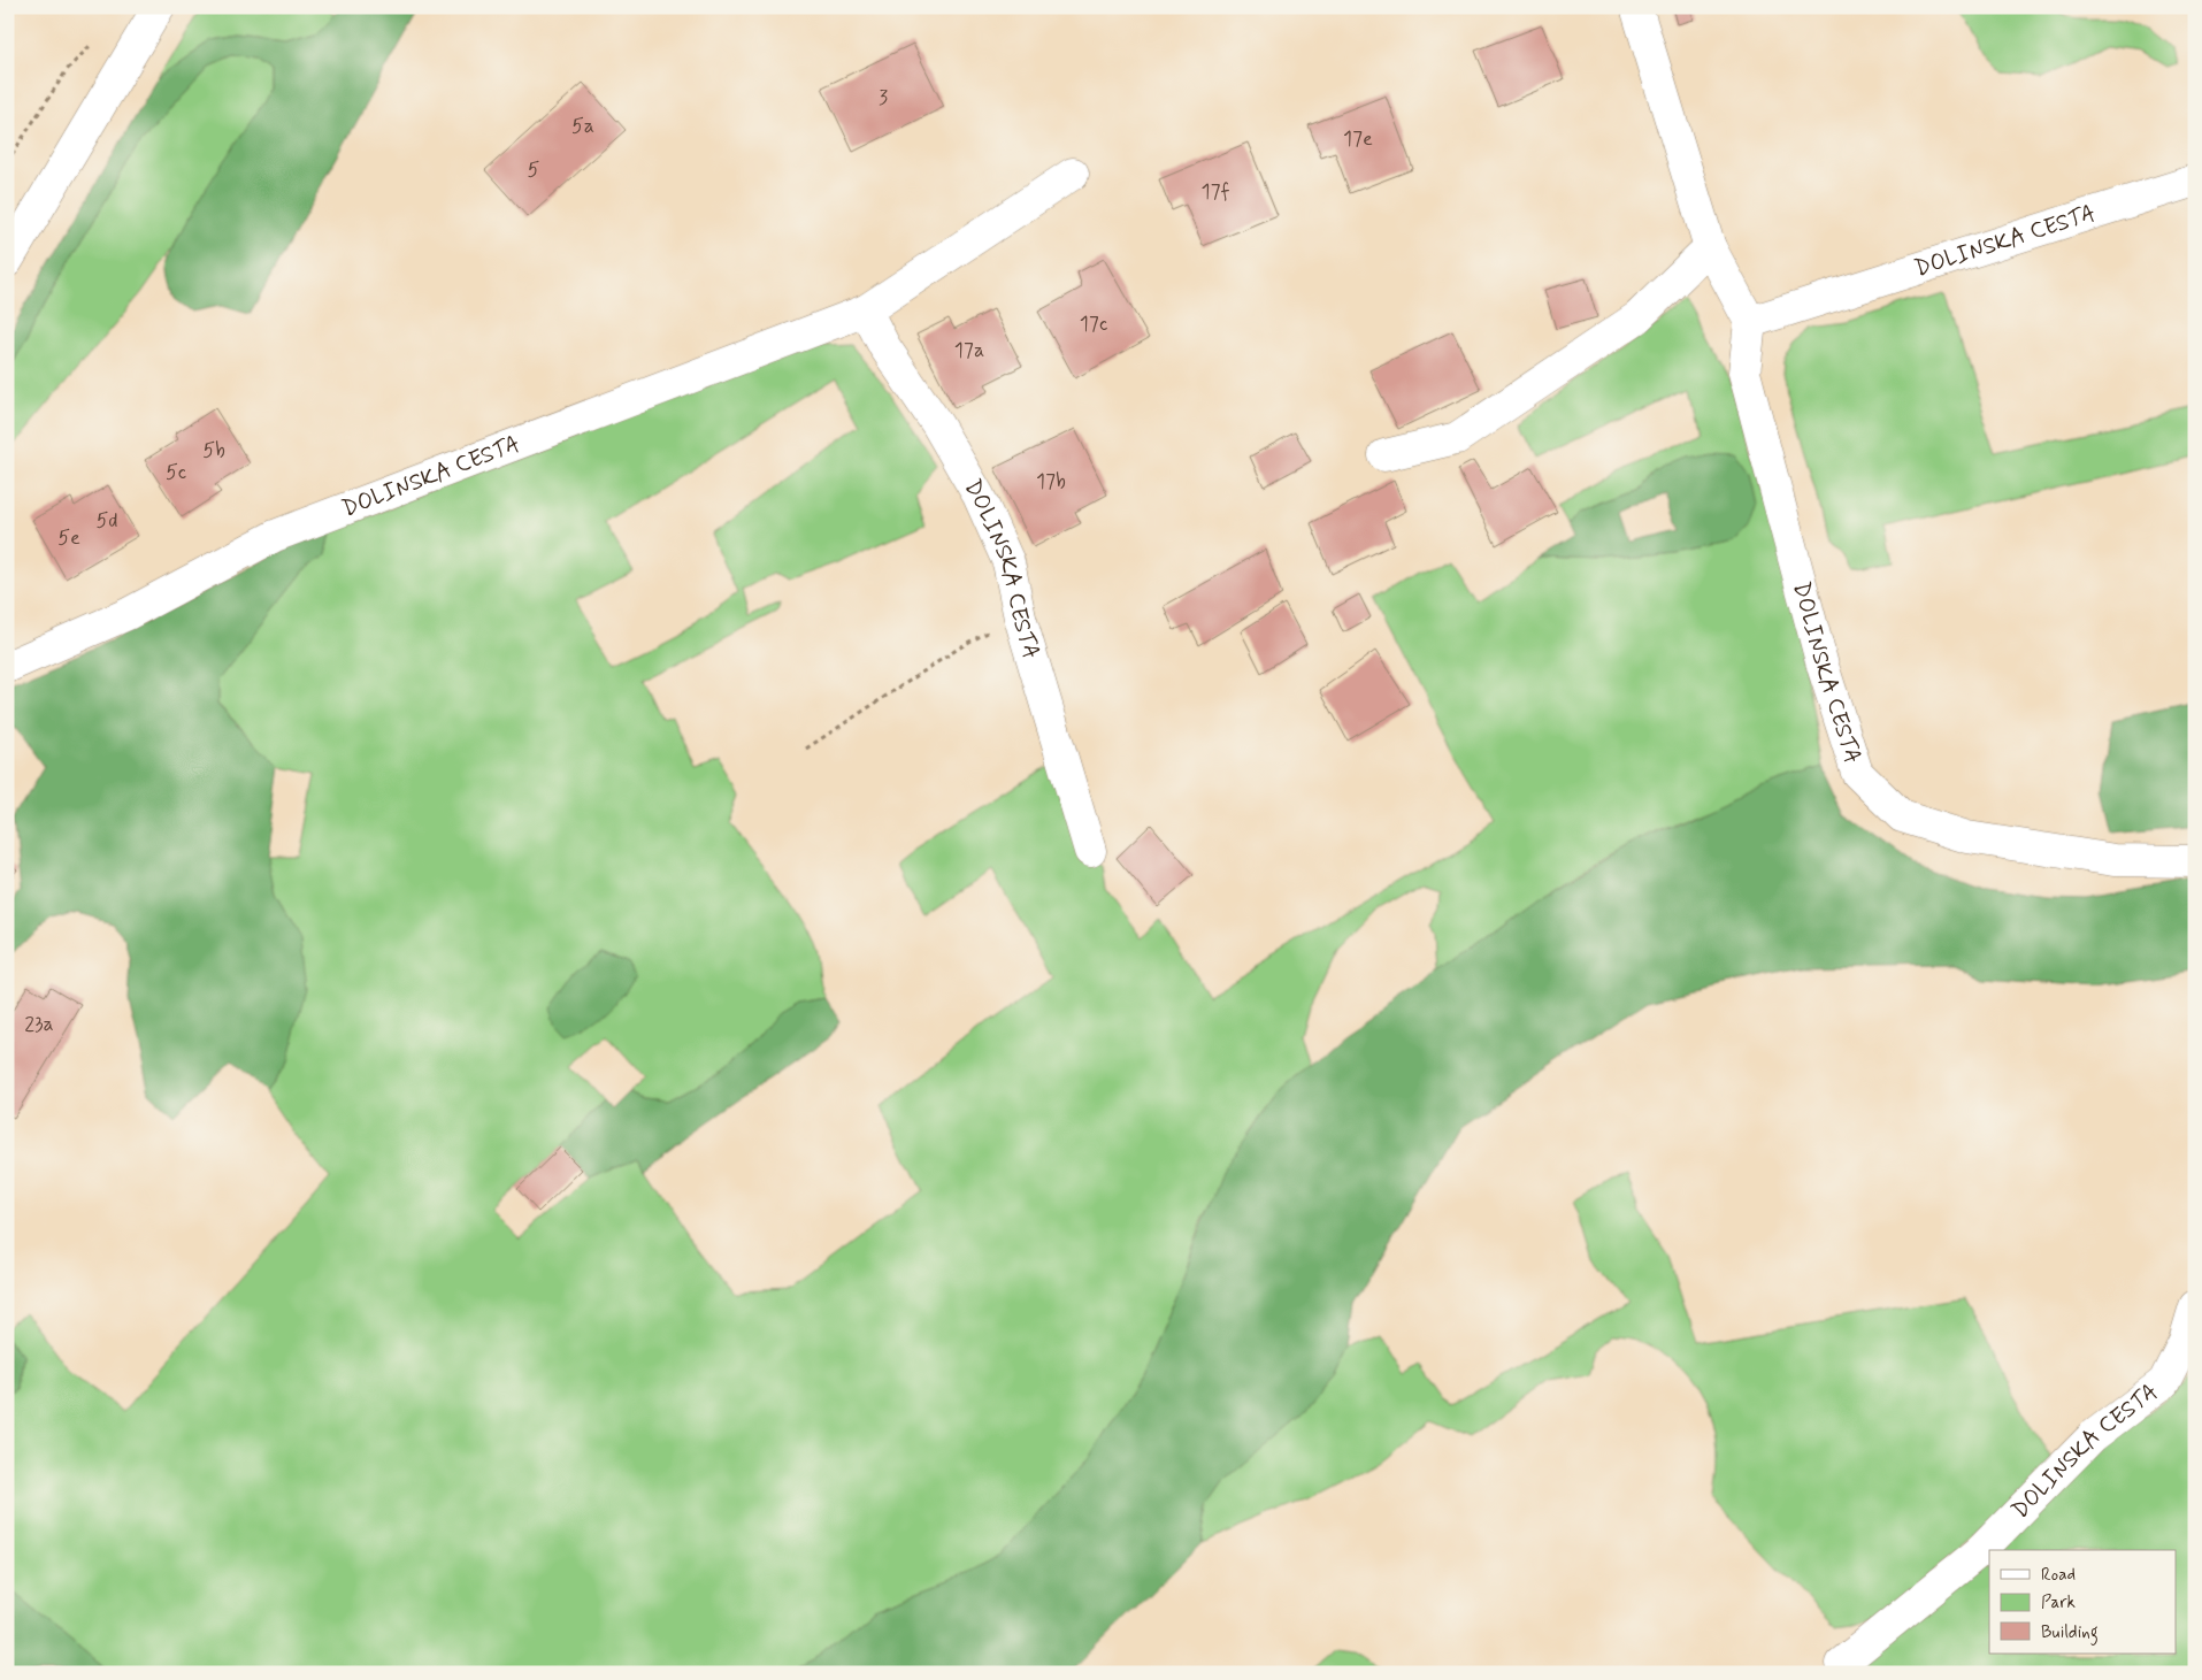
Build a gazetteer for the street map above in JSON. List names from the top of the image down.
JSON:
{
  "streets": {
    "street": ["DOLINSKA CESTA"]
  },
  "house_numbers": [
    "3",
    "5a",
    "17e",
    "5",
    "17f",
    "17c",
    "17a",
    "5b",
    "5c",
    "17b",
    "5d",
    "5e",
    "23a"
  ],
  "legend": ["Road", "Park", "Building"]
}
